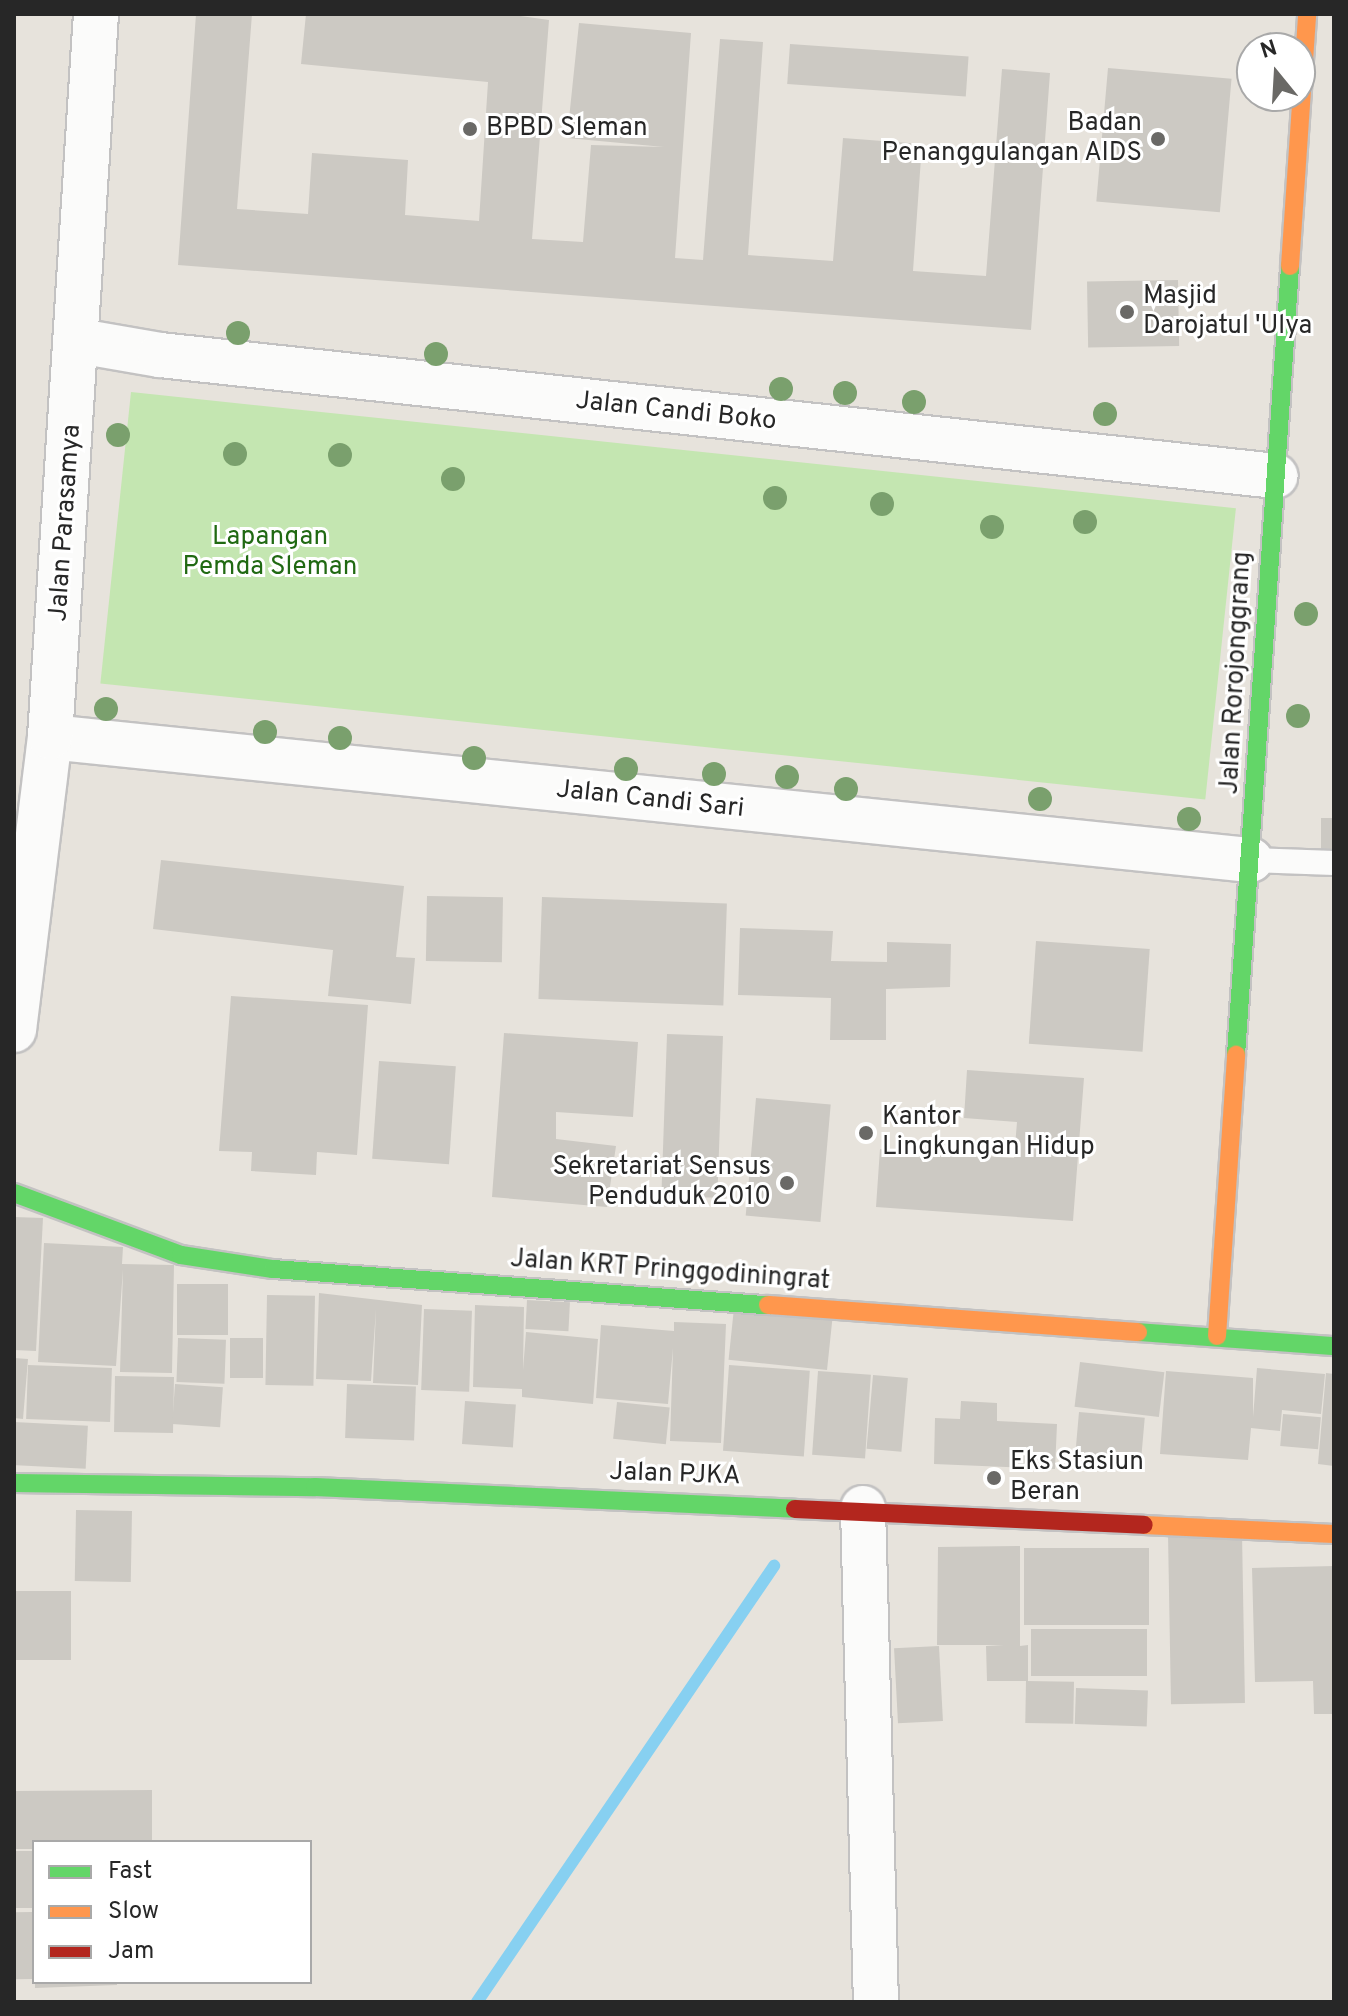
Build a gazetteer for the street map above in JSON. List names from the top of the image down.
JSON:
{
  "streets": {
    "main road": ["Jalan Rorojonggrang", "Jalan KRT Pringgodiningrat", "Jalan PJKA"],
    "street": ["Jalan Candi Boko", "Jalan Parasamya", "Jalan Candi Sari"]
  },
  "crossings": [
    ["Jalan Candi Boko", "Jalan Parasamya"],
    ["Jalan Candi Boko", "Jalan Rorojonggrang"],
    ["Jalan Parasamya", "Jalan Candi Sari"],
    ["Jalan Rorojonggrang", "Jalan Candi Sari"],
    ["Jalan Rorojonggrang", "Jalan KRT Pringgodiningrat"]
  ],
  "parks": ["Lapangan Pemda Sleman"],
  "places": [
    "BPBD Sleman",
    "Badan Penanggulangan AIDS",
    "Masjid Darojatul 'Ulya",
    "Kantor Lingkungan Hidup",
    "Sekretariat Sensus Penduduk 2010",
    "Eks Stasiun Beran"
  ],
  "legend": ["Fast", "Slow", "Jam"],
  "north": "top"
}
